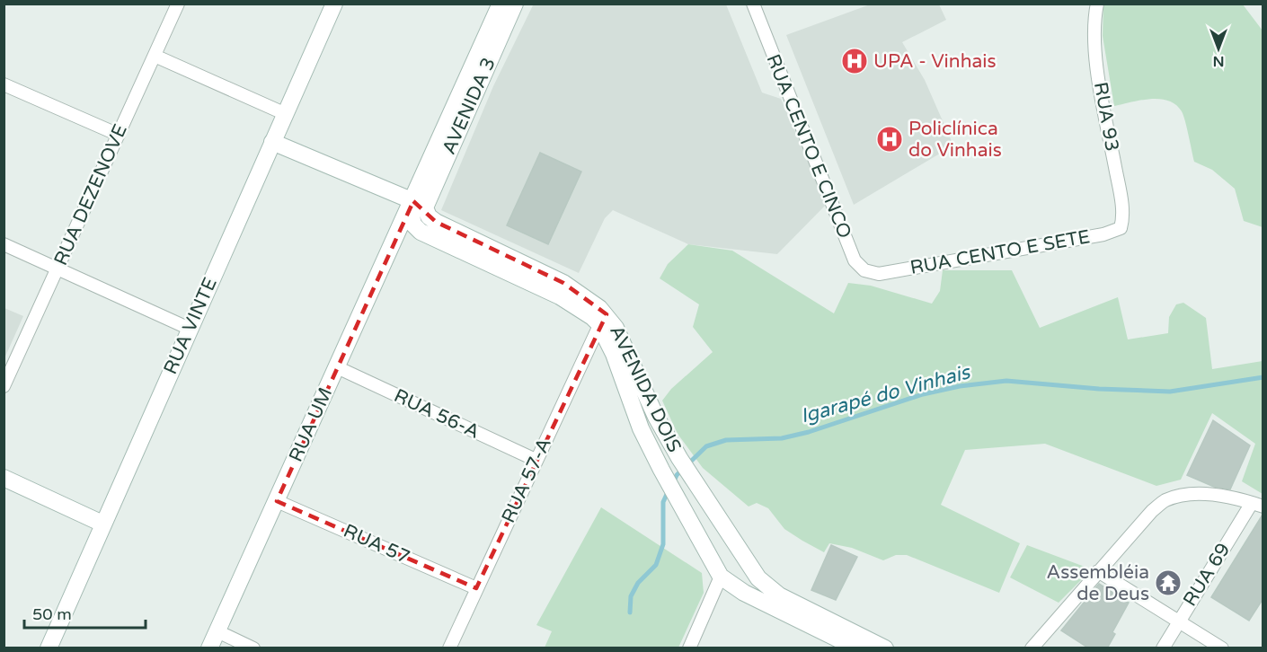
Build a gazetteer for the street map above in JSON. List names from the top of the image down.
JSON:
{
  "streets": {
    "street": [
      "AVENIDA 3",
      "RUA 93",
      "RUA CENTO E CINCO",
      "RUA DEZENOVE",
      "RUA CENTO E SETE",
      "RUA VINTE",
      "AVENIDA DOIS",
      "RUA 56-A",
      "RUA UM",
      "RUA 57-A",
      "RUA 57",
      "RUA 69"
    ]
  },
  "crossings": [
    ["AVENIDA 3", "AVENIDA DOIS"],
    ["AVENIDA 3", "RUA UM"],
    ["RUA 93", "RUA CENTO E SETE"],
    ["RUA CENTO E CINCO", "RUA CENTO E SETE"],
    ["AVENIDA DOIS", "RUA UM"],
    ["AVENIDA DOIS", "RUA 57-A"],
    ["RUA 56-A", "RUA UM"],
    ["RUA 56-A", "RUA 57-A"],
    ["RUA UM", "RUA 57"],
    ["RUA 57-A", "RUA 57"]
  ],
  "water": ["Igarapé do Vinhais"],
  "places": {
    "hospital": ["UPA - Vinhais", "Policlínica do Vinhais"],
    "temple": ["Assembléia de Deus"]
  },
  "scale_bar": "50 m",
  "north": "bottom"
}
